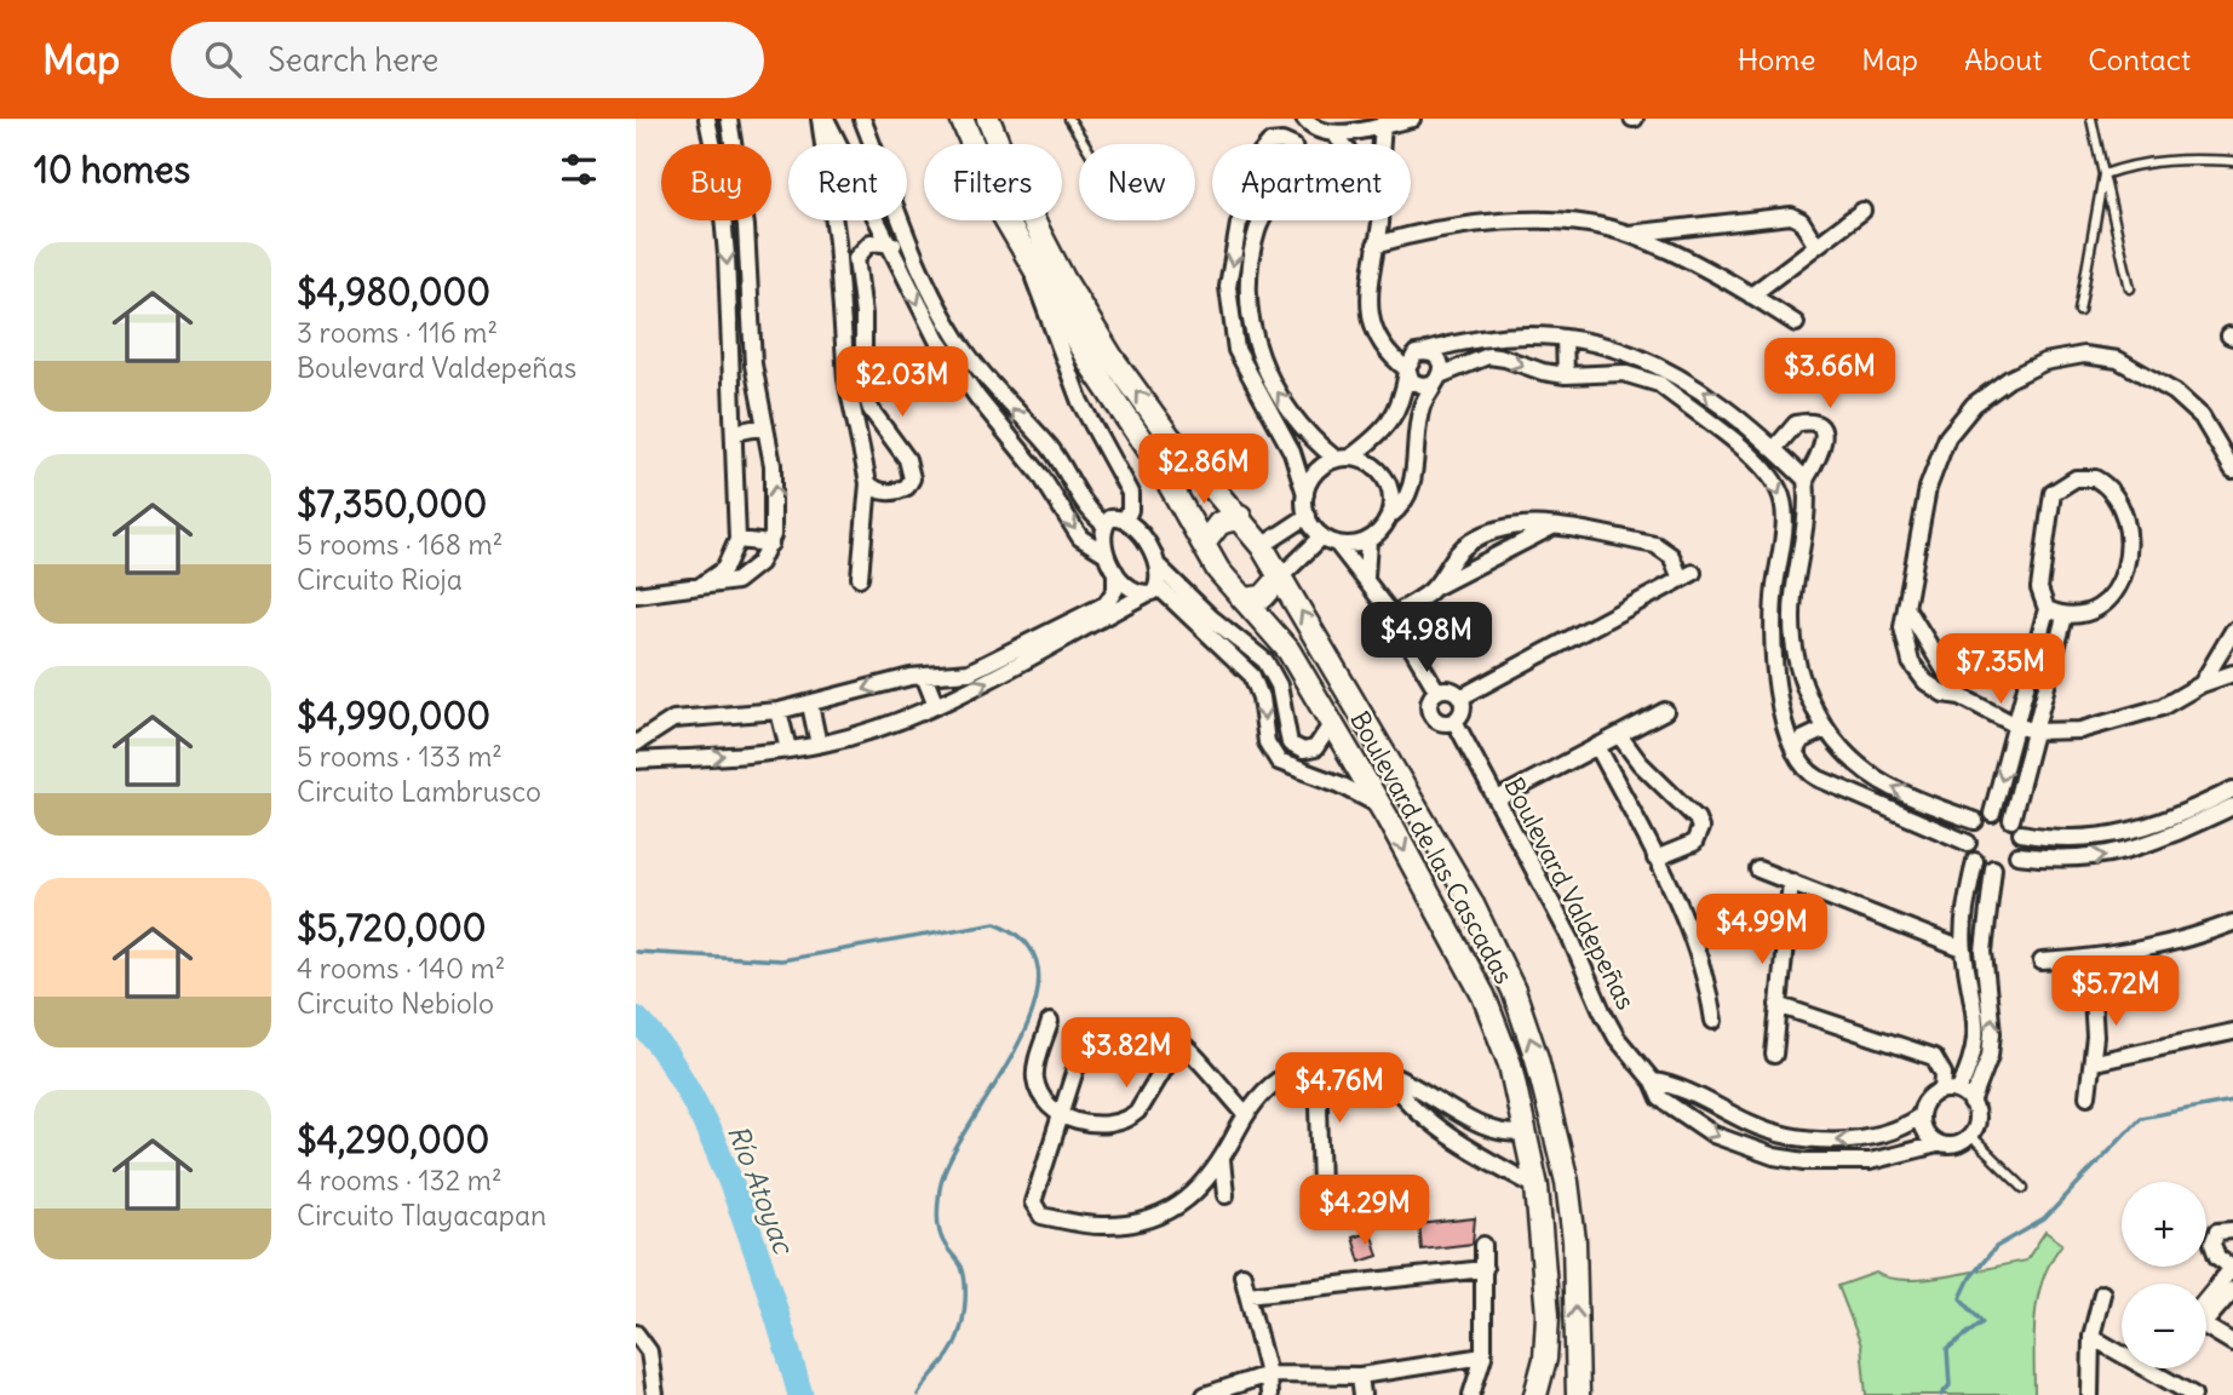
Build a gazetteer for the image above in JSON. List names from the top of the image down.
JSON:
{
  "streets": {
    "main road": ["Boulevard de las Cascadas"],
    "street": ["Boulevard Valdepeñas"]
  },
  "water": ["Río Atoyac"],
  "page": {
    "header": "Map",
    "search": "Search here",
    "nav": [
      "Home",
      "Map",
      "About",
      "Contact"
    ],
    "heading": "10 homes",
    "chip": [
      "Buy",
      "Rent",
      "Filters",
      "New",
      "Apartment"
    ],
    "list": [
      {
        "name": "$4,980,000",
        "note": "3 rooms · 116 m² · Boulevard Valdepeñas"
      },
      {
        "name": "$7,350,000",
        "note": "5 rooms · 168 m² · Circuito Rioja"
      },
      {
        "name": "$4,990,000",
        "note": "5 rooms · 133 m² · Circuito Lambrusco"
      },
      {
        "name": "$5,720,000",
        "note": "4 rooms · 140 m² · Circuito Nebiolo"
      },
      {
        "name": "$4,290,000",
        "note": "4 rooms · 132 m² · Circuito Tlayacapan"
      }
    ],
    "price": [
      "$3.66M",
      "$2.03M",
      "$2.86M",
      "$4.98M",
      "$7.35M",
      "$4.99M",
      "$5.72M",
      "$3.82M",
      "$4.76M",
      "$4.29M"
    ],
    "map_buttons": ["+", "−"]
  }
}
